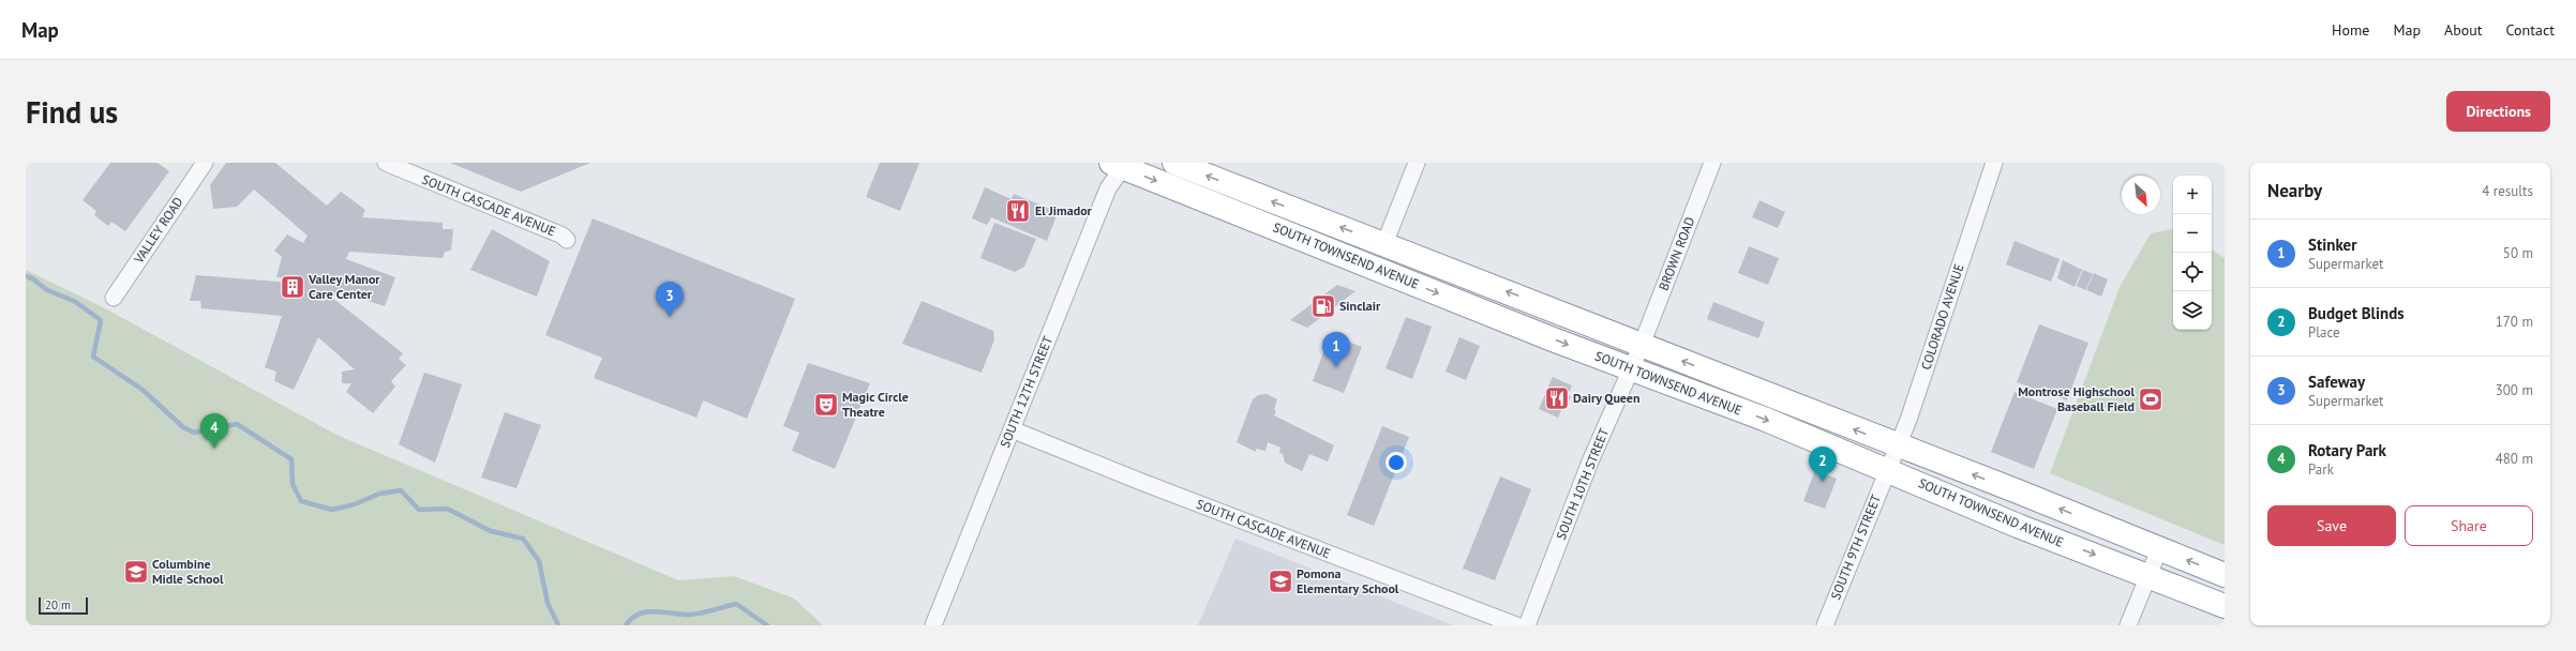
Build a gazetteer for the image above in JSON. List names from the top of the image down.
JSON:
{
  "streets": {
    "highway": ["SOUTH TOWNSEND AVENUE"],
    "street": [
      "SOUTH CASCADE AVENUE",
      "VALLEY ROAD",
      "BROWN ROAD",
      "COLORADO AVENUE",
      "SOUTH 12TH STREET",
      "SOUTH 10TH STREET",
      "SOUTH 9TH STREET"
    ]
  },
  "crossings": [
    ["SOUTH CASCADE AVENUE", "SOUTH 12TH STREET"],
    ["BROWN ROAD", "SOUTH TOWNSEND AVENUE"],
    ["BROWN ROAD", "SOUTH 10TH STREET"],
    ["SOUTH TOWNSEND AVENUE", "COLORADO AVENUE"],
    ["SOUTH TOWNSEND AVENUE", "SOUTH 12TH STREET"],
    ["SOUTH TOWNSEND AVENUE", "SOUTH 10TH STREET"],
    ["SOUTH TOWNSEND AVENUE", "SOUTH 9TH STREET"],
    ["COLORADO AVENUE", "SOUTH 9TH STREET"]
  ],
  "places": {
    "restaurant": ["El Jimador", "Dairy Queen"],
    "building": ["Valley Manor Care Center"],
    "fuel station": ["Sinclair"],
    "sports": ["Montrose Highschool Baseball Field"],
    "theatre": ["Magic Circle Theatre"],
    "school or university": ["Columbine Midle School", "Pomona Elementary School"]
  },
  "scale_bar": "20 m",
  "north": "bottom right",
  "page": {
    "header": "Map",
    "nav": [
      "Home",
      "Map",
      "About",
      "Contact"
    ],
    "buttons": [
      "Directions",
      ["Save", "Share"]
    ],
    "title": "Find us",
    "heading": ["Nearby", "4 results"],
    "map_buttons": ["+", "−"],
    "list": [
      {
        "mark": "1",
        "name": "Stinker",
        "note": "Supermarket",
        "value": "50 m"
      },
      {
        "mark": "2",
        "name": "Budget Blinds",
        "note": "Place",
        "value": "170 m"
      },
      {
        "mark": "3",
        "name": "Safeway",
        "note": "Supermarket",
        "value": "300 m"
      },
      {
        "mark": "4",
        "name": "Rotary Park",
        "note": "Park",
        "value": "480 m"
      }
    ],
    "pins": [
      "3",
      "1",
      "4",
      "2"
    ],
    "scale": "20 m"
  }
}
